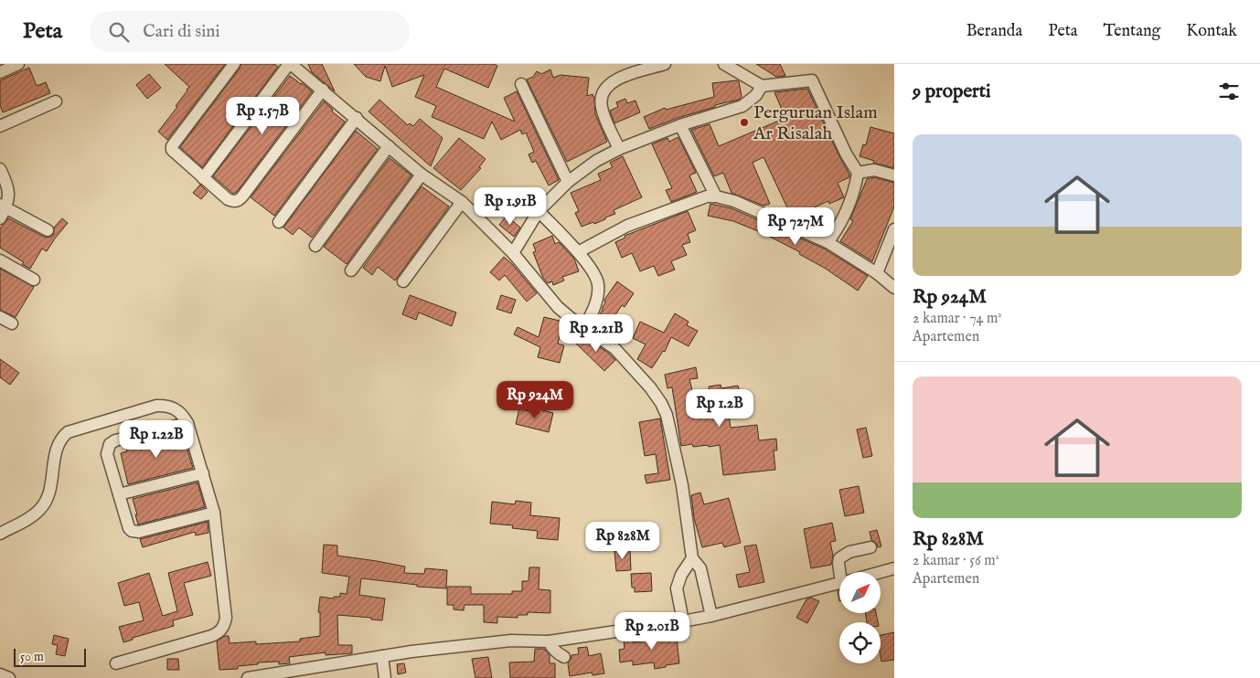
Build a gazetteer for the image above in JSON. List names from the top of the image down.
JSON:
{
  "places": ["Perguruan Islam Ar Risalah"],
  "scale_bar": "50 m",
  "north": "top right",
  "page": {
    "header": "Peta",
    "search": "Cari di sini",
    "nav": [
      "Beranda",
      "Peta",
      "Tentang",
      "Kontak"
    ],
    "heading": "9 properti",
    "price": [
      "Rp 1.57B",
      "Rp 1.91B",
      "Rp 727M",
      "Rp 2.21B",
      "Rp 924M",
      "Rp 1.2B",
      "Rp 1.22B",
      "Rp 828M",
      "Rp 2.01B"
    ],
    "list": [
      {
        "name": "Rp 924M",
        "note": "2 kamar · 74 m² · Apartemen"
      },
      {
        "name": "Rp 828M",
        "note": "2 kamar · 56 m² · Apartemen"
      }
    ],
    "scale": "50 m"
  }
}
